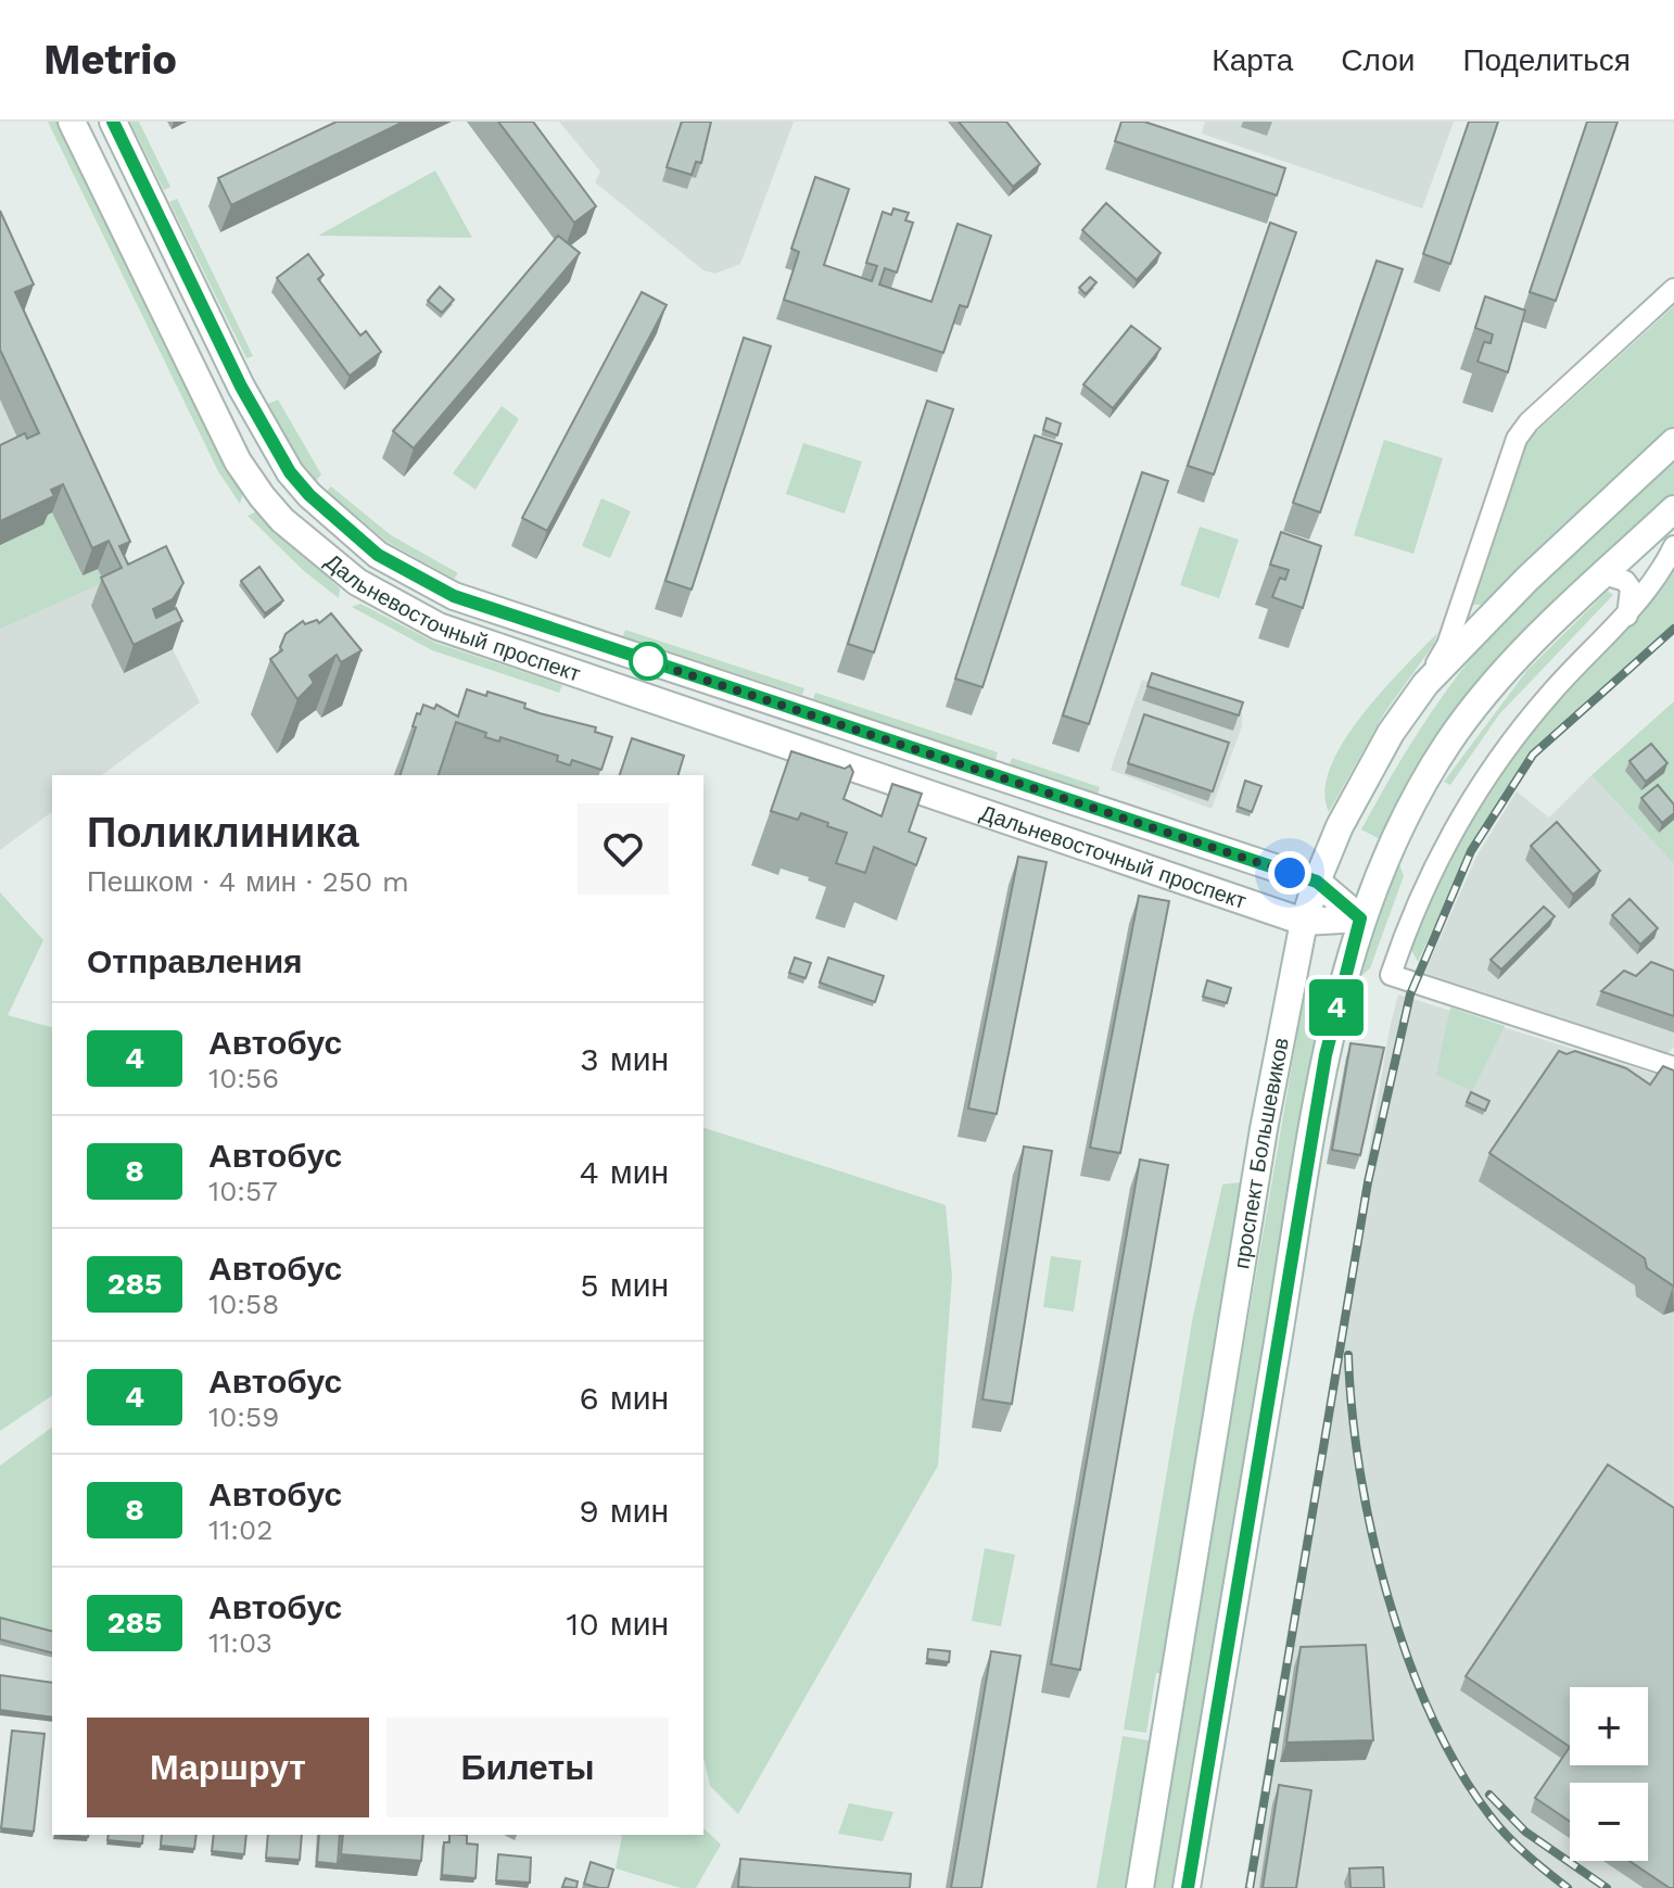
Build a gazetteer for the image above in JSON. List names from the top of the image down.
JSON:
{
  "streets": {
    "street": ["Дальневосточный проспект", "проспект Большевиков"]
  },
  "crossings": [
    ["Дальневосточный проспект", "проспект Большевиков"]
  ],
  "lines": ["bus line 4"],
  "page": {
    "header": "Metrio",
    "nav": ["Карта", "Слои", "Поделиться"],
    "on_map": "4",
    "heading": [
      ["Поликлиника", "Пешком · 4 мин · 250 m"],
      "Отправления"
    ],
    "list": [
      {
        "mark": "4",
        "name": "Автобус",
        "note": "10:56",
        "value": "3 мин"
      },
      {
        "mark": "8",
        "name": "Автобус",
        "note": "10:57",
        "value": "4 мин"
      },
      {
        "mark": "285",
        "name": "Автобус",
        "note": "10:58",
        "value": "5 мин"
      },
      {
        "mark": "4",
        "name": "Автобус",
        "note": "10:59",
        "value": "6 мин"
      },
      {
        "mark": "8",
        "name": "Автобус",
        "note": "11:02",
        "value": "9 мин"
      },
      {
        "mark": "285",
        "name": "Автобус",
        "note": "11:03",
        "value": "10 мин"
      }
    ],
    "map_buttons": ["+", "−"],
    "buttons": ["Маршрут", "Билеты"]
  }
}
